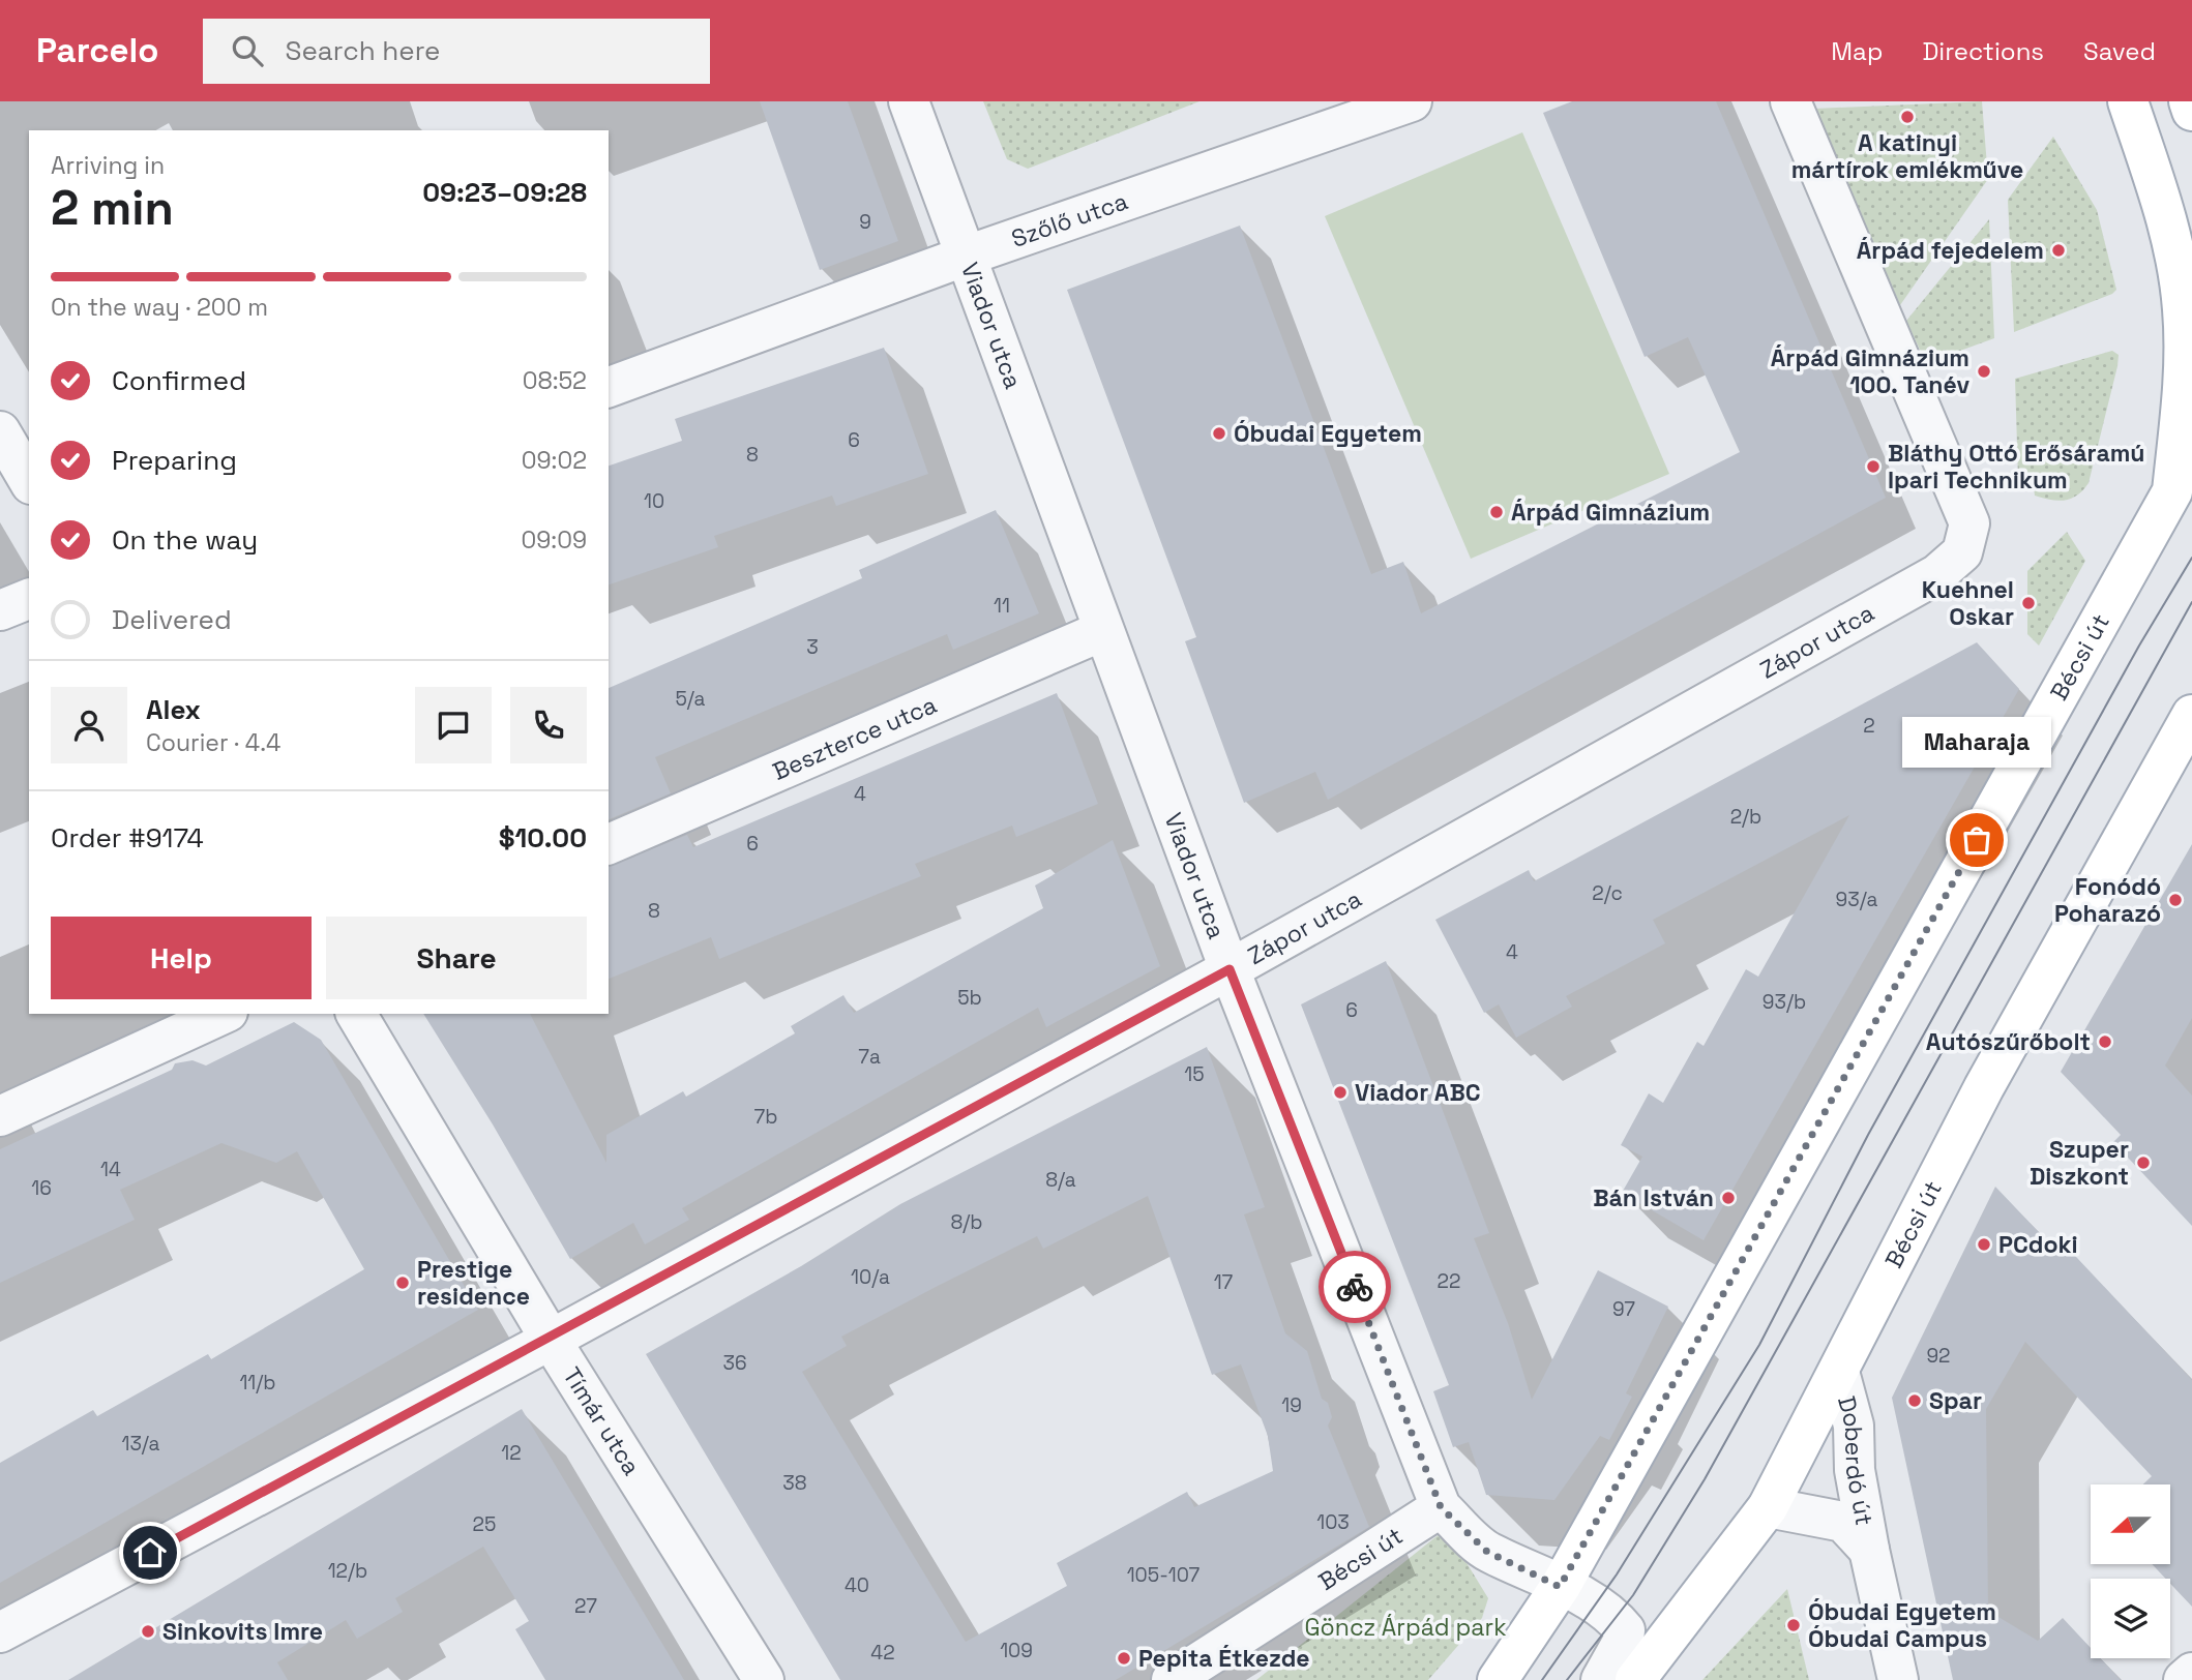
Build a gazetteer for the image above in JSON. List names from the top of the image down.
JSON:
{
  "streets": {
    "main road": ["Bécsi út"],
    "street": [
      "Szőlő utca",
      "Viador utca",
      "Zápor utca",
      "Beszterce utca",
      "Tímár utca",
      "Doberdó út"
    ]
  },
  "crossings": [
    ["Szőlő utca", "Viador utca"],
    ["Viador utca", "Zápor utca"],
    ["Viador utca", "Bécsi út"],
    ["Viador utca", "Beszterce utca"],
    ["Zápor utca", "Tímár utca"],
    ["Bécsi út", "Doberdó út"]
  ],
  "parks": ["Göncz Árpád park"],
  "places": [
    "A katinyi mártírok emlékműve",
    "Árpád fejedelem",
    "Árpád Gimnázium 100. Tanév",
    "Óbudai Egyetem",
    "Bláthy Ottó Erősáramú Ipari Technikum",
    "Árpád Gimnázium",
    "Kuehnel Oskar",
    "Maharaja",
    "Fonódó Poharazó",
    "Autószűrőbolt",
    "Viador ABC",
    "Szuper Diszkont",
    "Bán István",
    "PCdoki",
    "Prestige residence",
    "Spar",
    "Óbudai Egyetem Óbudai Campus",
    "Sinkovits Imre",
    "Pepita Étkezde"
  ],
  "house_numbers": [
    "9",
    "6",
    "8",
    "10",
    "11",
    "3",
    "5/a",
    "2",
    "4",
    "2/b",
    "6",
    "2/c",
    "93/a",
    "8",
    "4",
    "5b",
    "93/b",
    "6",
    "7a",
    "15",
    "7b",
    "14",
    "8/a",
    "16",
    "8/b",
    "10/a",
    "22",
    "17",
    "97",
    "92",
    "36",
    "11/b",
    "19",
    "13/a",
    "12",
    "38",
    "103",
    "25",
    "12/b",
    "105-107",
    "40",
    "27",
    "109",
    "42"
  ],
  "north": "left",
  "page": {
    "header": "Parcelo",
    "search": "Search here",
    "nav": ["Map", "Directions", "Saved"],
    "heading": ["2 min", "Arriving in", "09:23–09:28"],
    "panel": [
      "Alex",
      "Courier · 4.4",
      "Order #9174",
      "$10.00"
    ],
    "bar": "On the way · 200 m",
    "list": [
      ["Confirmed", "08:52"],
      ["Preparing", "09:02"],
      ["On the way", "09:09"],
      "Delivered"
    ],
    "bubble": "Maharaja",
    "buttons": ["Help", "Share"]
  }
}
